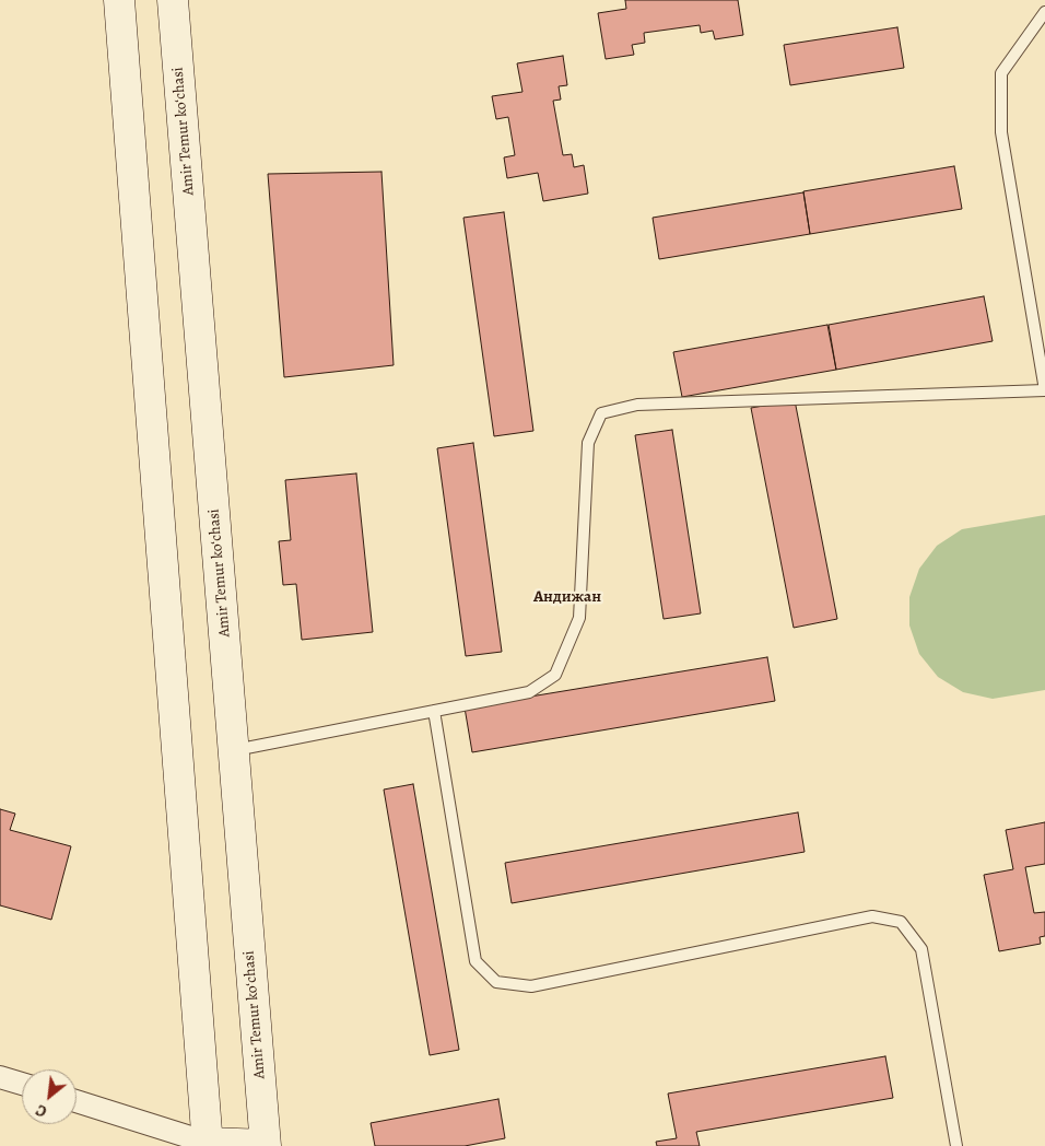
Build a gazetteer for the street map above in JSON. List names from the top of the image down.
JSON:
{
  "streets": {
    "street": ["Amir Temur koʻchasi"]
  },
  "districts": ["Андижан"],
  "north": "bottom left"
}
